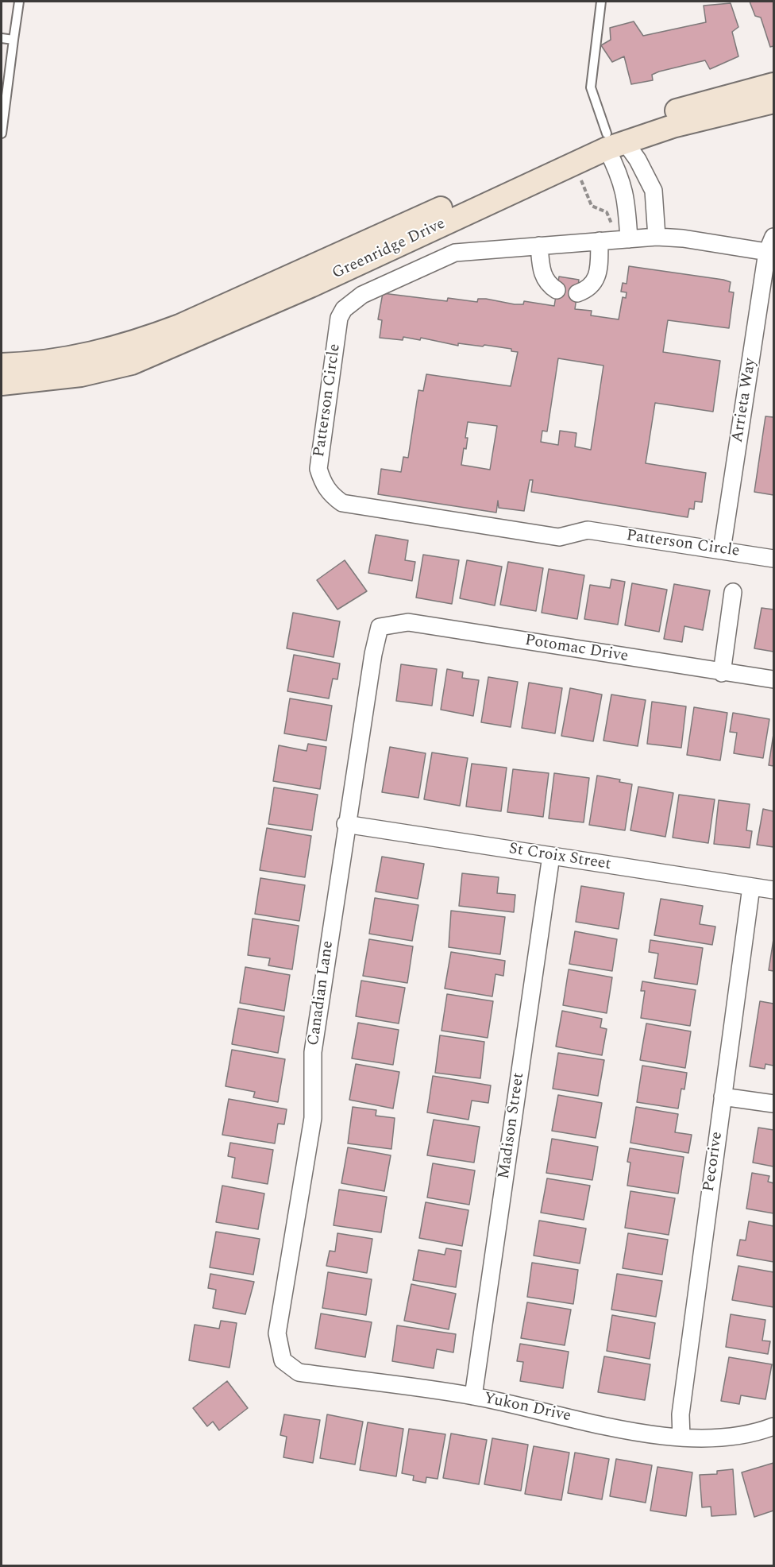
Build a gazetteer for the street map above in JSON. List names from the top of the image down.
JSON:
{
  "streets": {
    "street": [
      "Greenridge Drive",
      "Patterson Circle",
      "Arrieta Way",
      "Potomac Drive",
      "St Croix Street",
      "Canadian Lane",
      "Madison Street",
      "Pecorive",
      "Yukon Drive"
    ]
  },
  "crossings": [
    ["Patterson Circle", "Arrieta Way"],
    ["Potomac Drive", "Canadian Lane"],
    ["St Croix Street", "Canadian Lane"],
    ["St Croix Street", "Madison Street"],
    ["St Croix Street", "Pecorive"],
    ["Canadian Lane", "Yukon Drive"],
    ["Madison Street", "Yukon Drive"],
    ["Pecorive", "Yukon Drive"]
  ]
}
